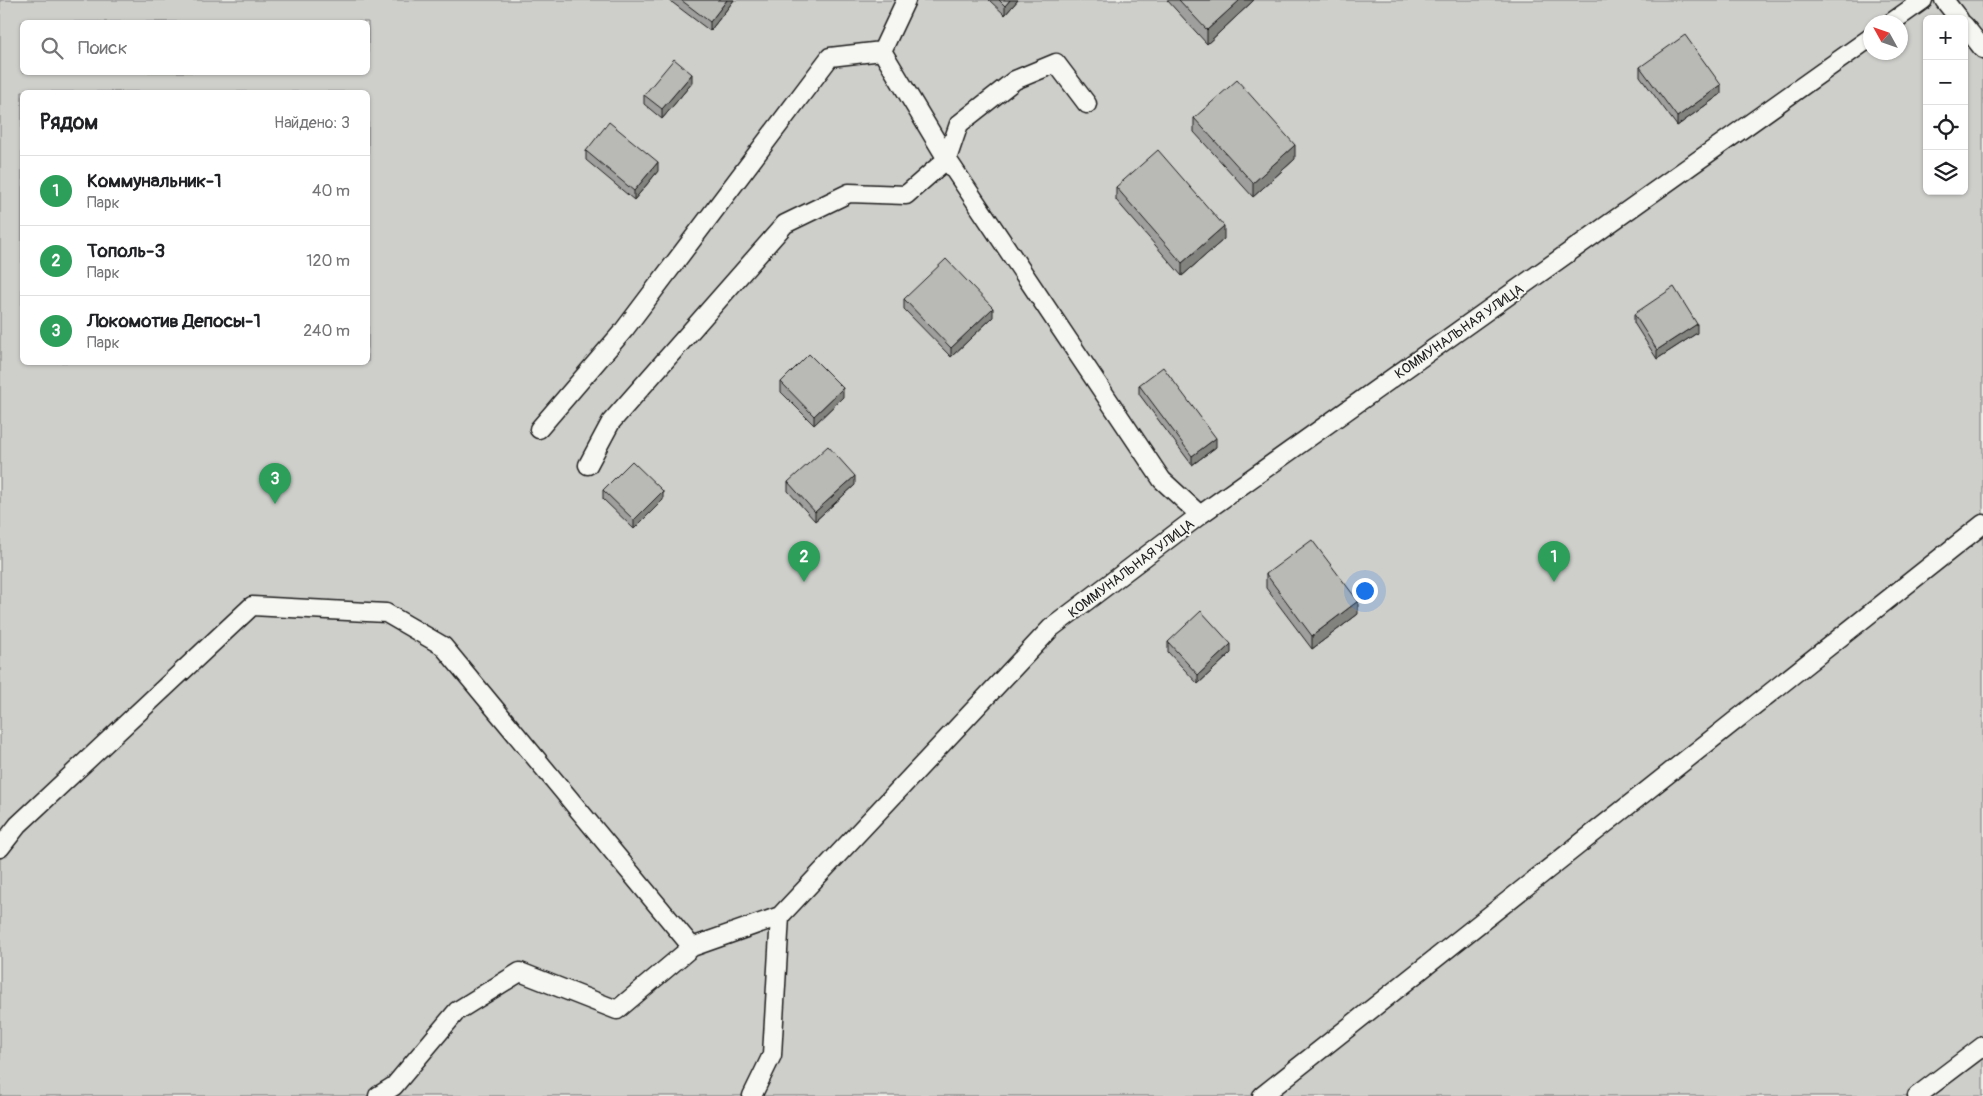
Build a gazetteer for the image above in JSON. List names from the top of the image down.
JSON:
{
  "streets": {
    "lane": ["КОММУНАЛЬНАЯ УЛИЦА"]
  },
  "north": "top left",
  "page": {
    "map_buttons": ["+", "−"],
    "search": "Поиск",
    "heading": ["Рядом", "Найдено: 3"],
    "list": [
      {
        "mark": "1",
        "name": "Коммунальник-1",
        "note": "Парк",
        "value": "40 m"
      },
      {
        "mark": "2",
        "name": "Тополь-3",
        "note": "Парк",
        "value": "120 m"
      },
      {
        "mark": "3",
        "name": "Локомотив Депосы-1",
        "note": "Парк",
        "value": "240 m"
      }
    ],
    "pins": ["3", "1", "2"]
  }
}
